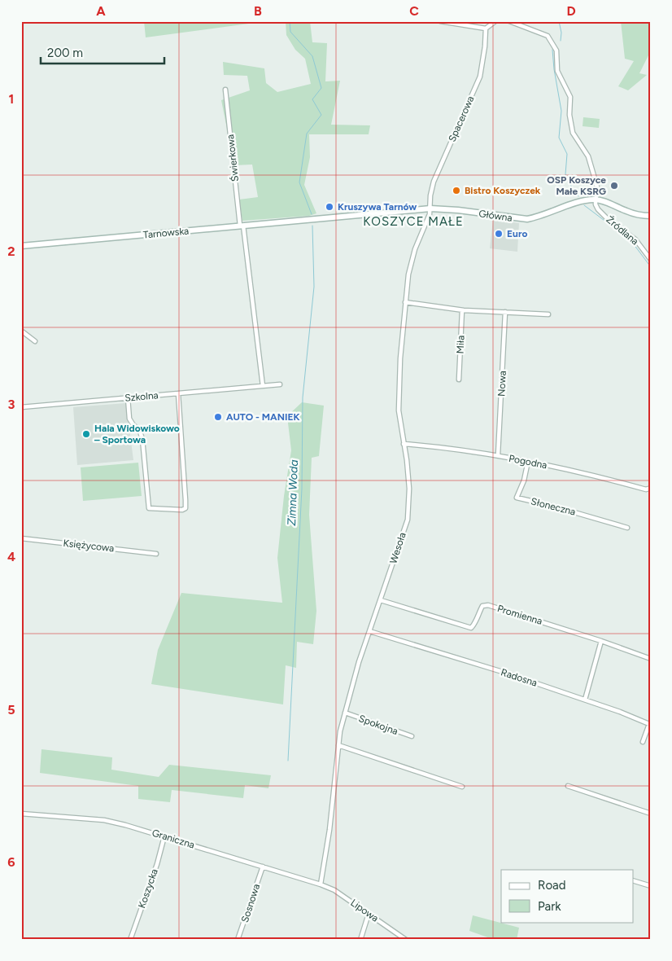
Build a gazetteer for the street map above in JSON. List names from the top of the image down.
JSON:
{
  "streets": {
    "street": [
      "Spacerowa",
      "Świerkowa",
      "Główna",
      "Źródlana",
      "Tarnowska",
      "Miła",
      "Nowa",
      "Szkolna",
      "Pogodna",
      "Słoneczna",
      "Księżycowa",
      "Wesoła",
      "Promienna",
      "Radosna",
      "Spokojna",
      "Graniczna",
      "Koszycka",
      "Sosnowa",
      "Lipowa"
    ]
  },
  "crossings": [
    ["Spacerowa", "Główna"],
    ["Spacerowa", "Wesoła"],
    ["Świerkowa", "Tarnowska"],
    ["Główna", "Źródlana"],
    ["Główna", "Tarnowska"],
    ["Główna", "Wesoła"],
    ["Nowa", "Pogodna"],
    ["Pogodna", "Słoneczna"],
    ["Pogodna", "Wesoła"],
    ["Wesoła", "Promienna"],
    ["Wesoła", "Radosna"],
    ["Wesoła", "Spokojna"],
    ["Wesoła", "Graniczna"],
    ["Wesoła", "Lipowa"],
    ["Graniczna", "Koszycka"],
    ["Graniczna", "Sosnowa"],
    ["Graniczna", "Lipowa"]
  ],
  "districts": ["KOSZYCE MAŁE"],
  "water": ["Zimna Woda"],
  "places": [
    "OSP Koszyce Małe KSRG",
    "Bistro Koszyczek",
    "Kruszywa Tarnów",
    "Euro",
    "AUTO - MANIEK",
    "Hala Widowiskowo – Sportowa"
  ],
  "legend": ["Road", "Park"],
  "scale_bar": "200 m",
  "grid": {
    "columns": [
      "A",
      "B",
      "C",
      "D"
    ],
    "rows": [
      "1",
      "2",
      "3",
      "4",
      "5",
      "6"
    ]
  }
}
